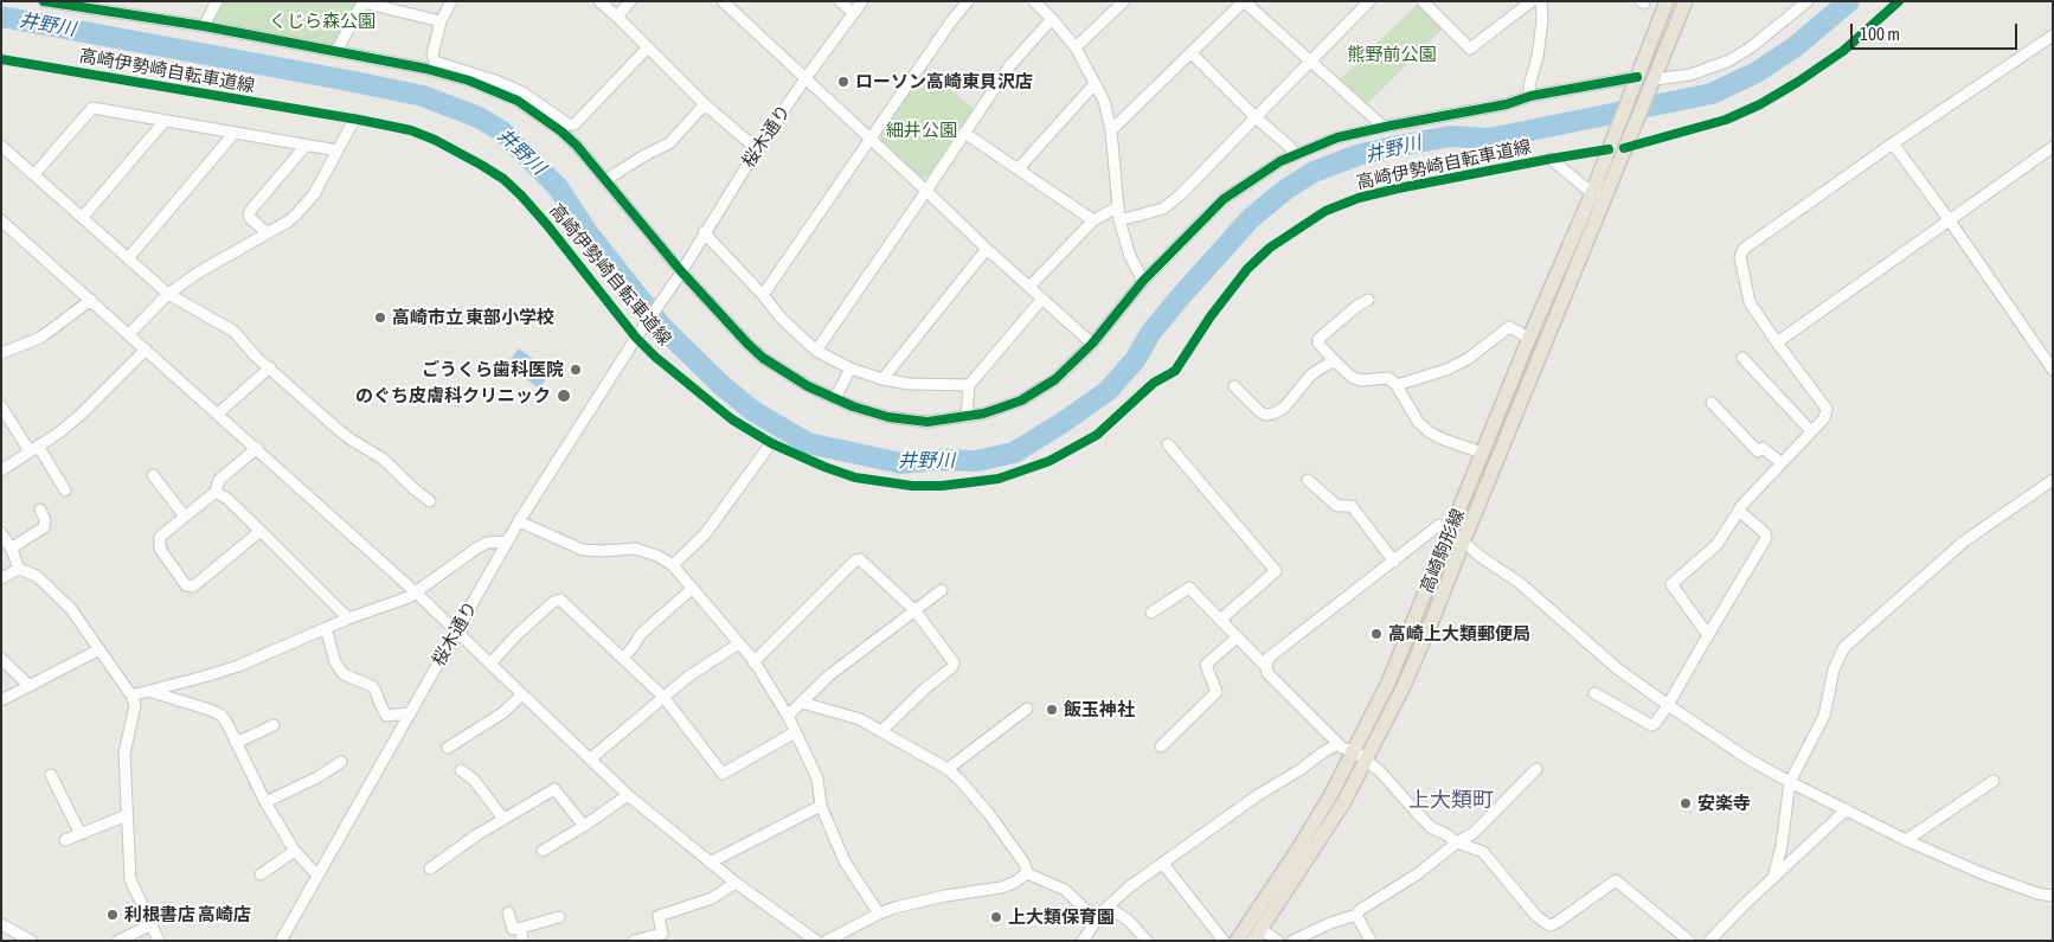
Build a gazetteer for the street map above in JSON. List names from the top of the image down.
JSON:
{
  "streets": {
    "main road": ["高崎駒形線"],
    "street": ["桜木通り"],
    "cycle path": ["高崎伊勢崎自転車道線"]
  },
  "districts": ["上大類町"],
  "water": ["井野川"],
  "parks": ["くじら森公園", "熊野前公園", "細井公園"],
  "places": [
    "ローソン高崎東貝沢店",
    "高崎市立 東部小学校",
    "ごうくら歯科医院",
    "のぐち皮膚科クリニック",
    "高崎上大類郵便局",
    "飯玉神社",
    "安楽寺",
    "利根書店 高崎店",
    "上大類保育園"
  ],
  "scale_bar": "100 m"
}
